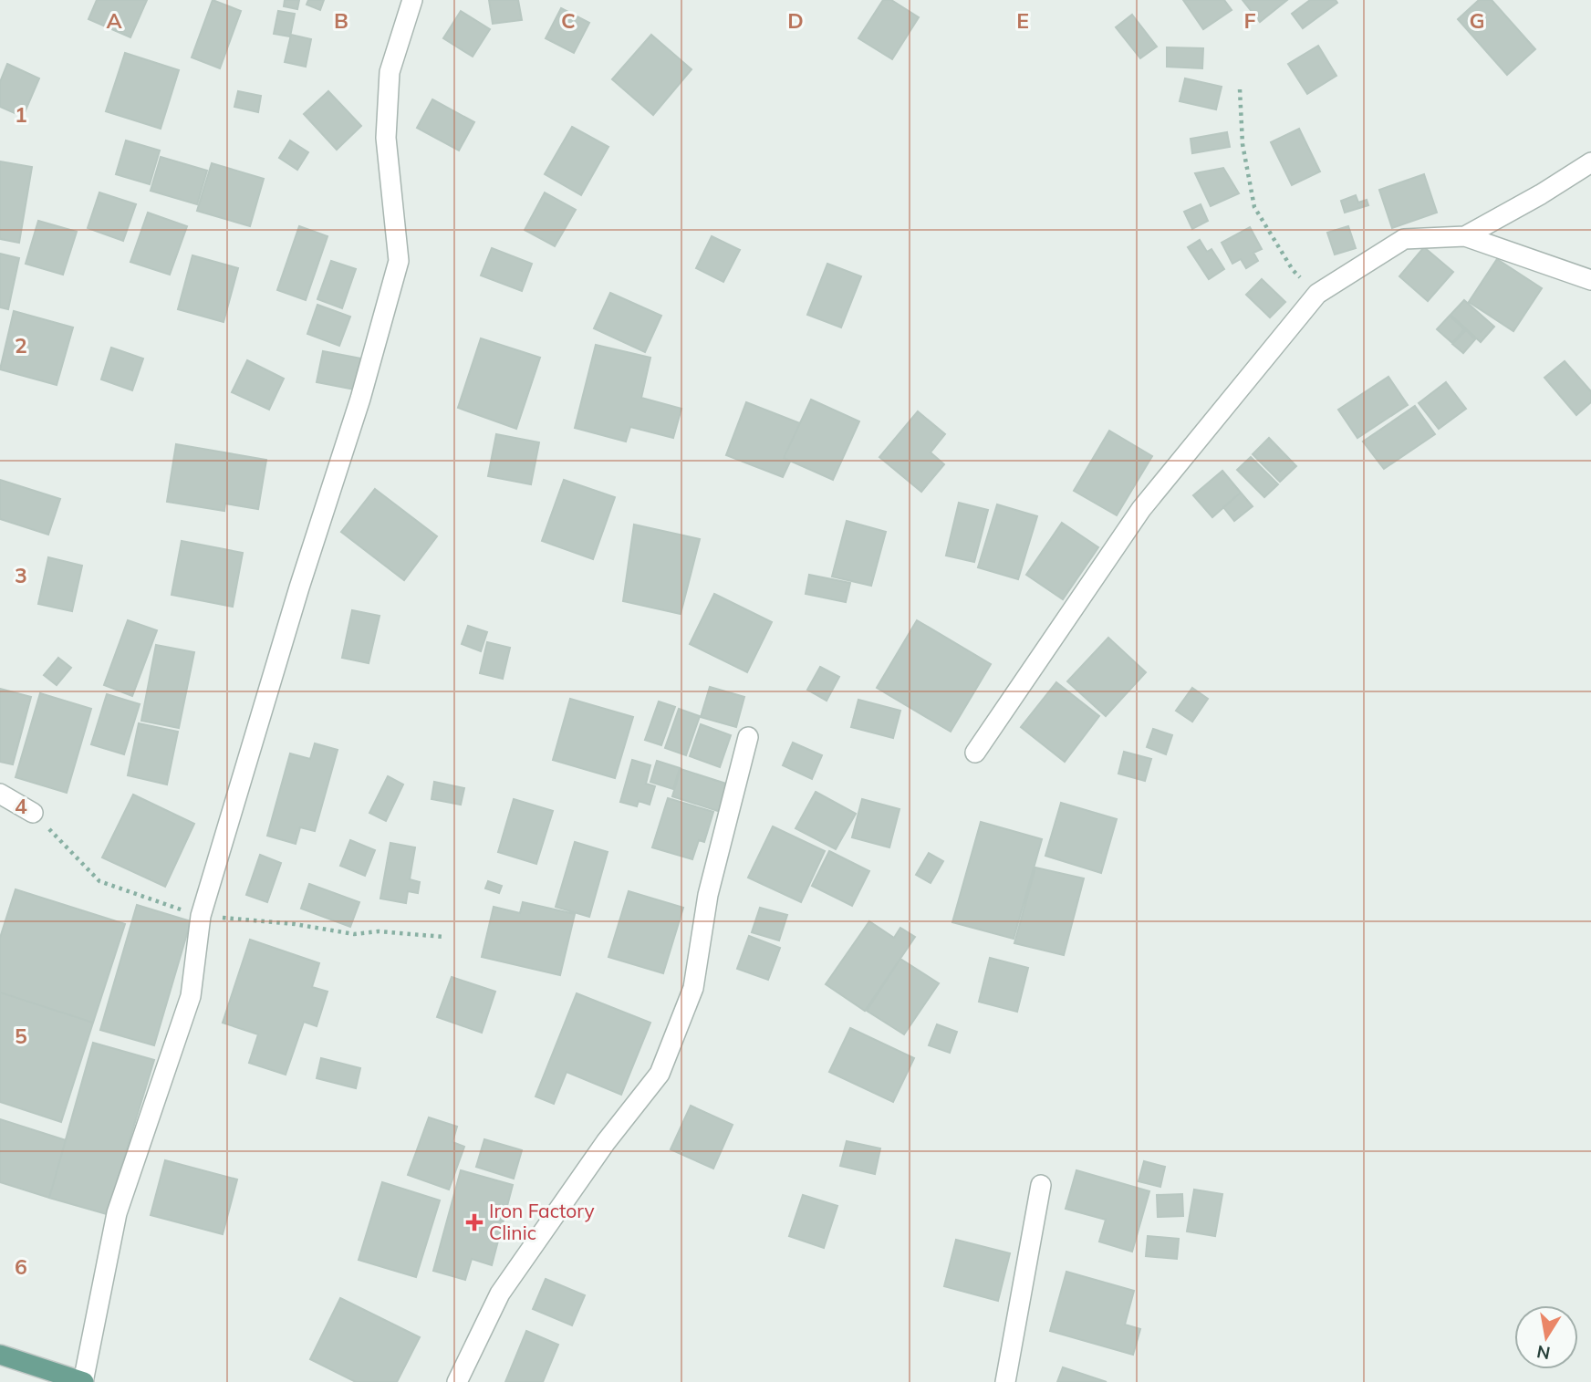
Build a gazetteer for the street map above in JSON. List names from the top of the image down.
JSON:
{
  "places": {
    "health": ["Iron Factory Clinic"]
  },
  "north": "bottom",
  "grid": {
    "columns": [
      "A",
      "B",
      "C",
      "D",
      "E",
      "F",
      "G"
    ],
    "rows": [
      "1",
      "2",
      "3",
      "4",
      "5",
      "6"
    ]
  }
}
